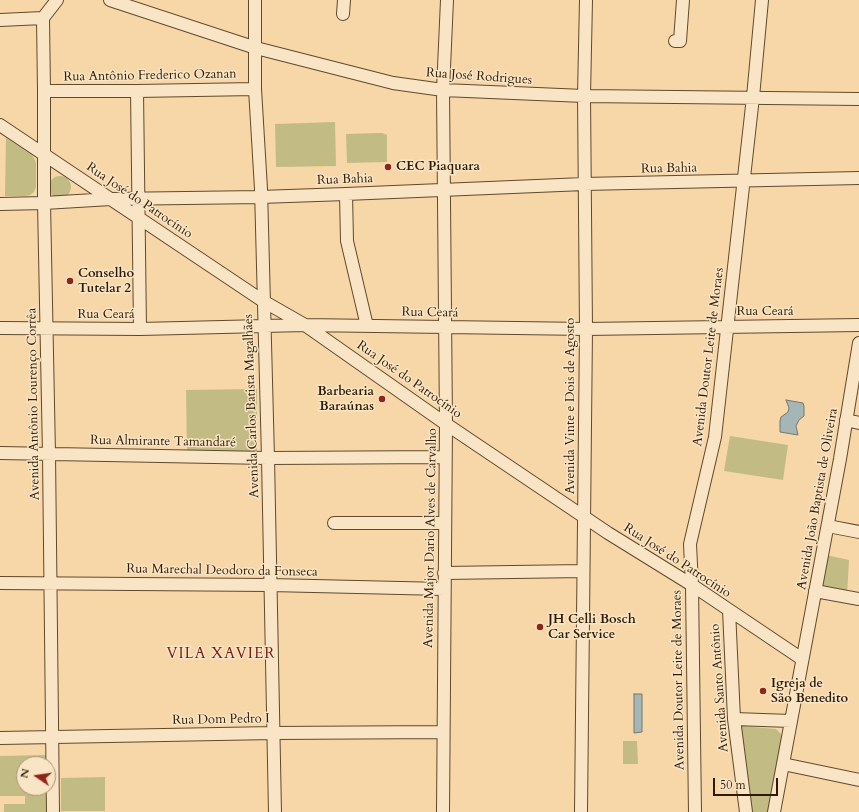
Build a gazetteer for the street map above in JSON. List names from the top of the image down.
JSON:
{
  "streets": {
    "street": [
      "Rua Antônio Frederico Ozanan",
      "Rua José Rodrigues",
      "Rua Bahia",
      "Rua José do Patrocínio",
      "Rua Ceará",
      "Avenida Doutor Leite de Moraes",
      "Avenida Antônio Lourenço Corrêa",
      "Avenida Carlos Batista Magalhães",
      "Avenida Vinte e Dois de Agosto",
      "Rua Almirante Tamandaré",
      "Avenida João Baptista de Oliveira",
      "Avenida Major Dario Alves de Carvalho",
      "Rua Marechal Deodoro da Fonseca",
      "Avenida Santo Antônio",
      "Rua Dom Pedro I"
    ]
  },
  "crossings": [
    ["Rua Antônio Frederico Ozanan", "Avenida Antônio Lourenço Corrêa"],
    ["Rua Antônio Frederico Ozanan", "Avenida Carlos Batista Magalhães"],
    ["Rua José Rodrigues", "Avenida Doutor Leite de Moraes"],
    ["Rua José Rodrigues", "Avenida Carlos Batista Magalhães"],
    ["Rua José Rodrigues", "Avenida Vinte e Dois de Agosto"],
    ["Rua José Rodrigues", "Avenida Major Dario Alves de Carvalho"],
    ["Rua Bahia", "Rua José do Patrocínio"],
    ["Rua Bahia", "Avenida Doutor Leite de Moraes"],
    ["Rua Bahia", "Avenida Antônio Lourenço Corrêa"],
    ["Rua Bahia", "Avenida Carlos Batista Magalhães"],
    ["Rua Bahia", "Avenida Vinte e Dois de Agosto"],
    ["Rua Bahia", "Avenida Major Dario Alves de Carvalho"],
    ["Rua José do Patrocínio", "Rua Ceará"],
    ["Rua José do Patrocínio", "Avenida Doutor Leite de Moraes"],
    ["Rua José do Patrocínio", "Avenida Antônio Lourenço Corrêa"],
    ["Rua José do Patrocínio", "Avenida Carlos Batista Magalhães"],
    ["Rua José do Patrocínio", "Avenida Vinte e Dois de Agosto"],
    ["Rua José do Patrocínio", "Avenida João Baptista de Oliveira"],
    ["Rua José do Patrocínio", "Avenida Major Dario Alves de Carvalho"],
    ["Rua José do Patrocínio", "Avenida Santo Antônio"],
    ["Rua Ceará", "Avenida Doutor Leite de Moraes"],
    ["Rua Ceará", "Avenida Antônio Lourenço Corrêa"],
    ["Rua Ceará", "Avenida Carlos Batista Magalhães"],
    ["Rua Ceará", "Avenida Vinte e Dois de Agosto"],
    ["Rua Ceará", "Avenida Major Dario Alves de Carvalho"],
    ["Avenida Antônio Lourenço Corrêa", "Rua Almirante Tamandaré"],
    ["Avenida Antônio Lourenço Corrêa", "Rua Marechal Deodoro da Fonseca"],
    ["Avenida Antônio Lourenço Corrêa", "Rua Dom Pedro I"],
    ["Avenida Carlos Batista Magalhães", "Rua Almirante Tamandaré"],
    ["Avenida Carlos Batista Magalhães", "Rua Marechal Deodoro da Fonseca"],
    ["Avenida Carlos Batista Magalhães", "Rua Dom Pedro I"],
    ["Rua Almirante Tamandaré", "Avenida Major Dario Alves de Carvalho"],
    ["Avenida Major Dario Alves de Carvalho", "Rua Marechal Deodoro da Fonseca"],
    ["Avenida Major Dario Alves de Carvalho", "Rua Dom Pedro I"]
  ],
  "districts": ["VILA XAVIER"],
  "places": [
    "CEC Piaquara",
    "Conselho Tutelar 2",
    "Barbearia Baraúnas",
    "JH Celli Bosch Car Service",
    "Igreja de São Benedito"
  ],
  "scale_bar": "50 m",
  "north": "left"
}
